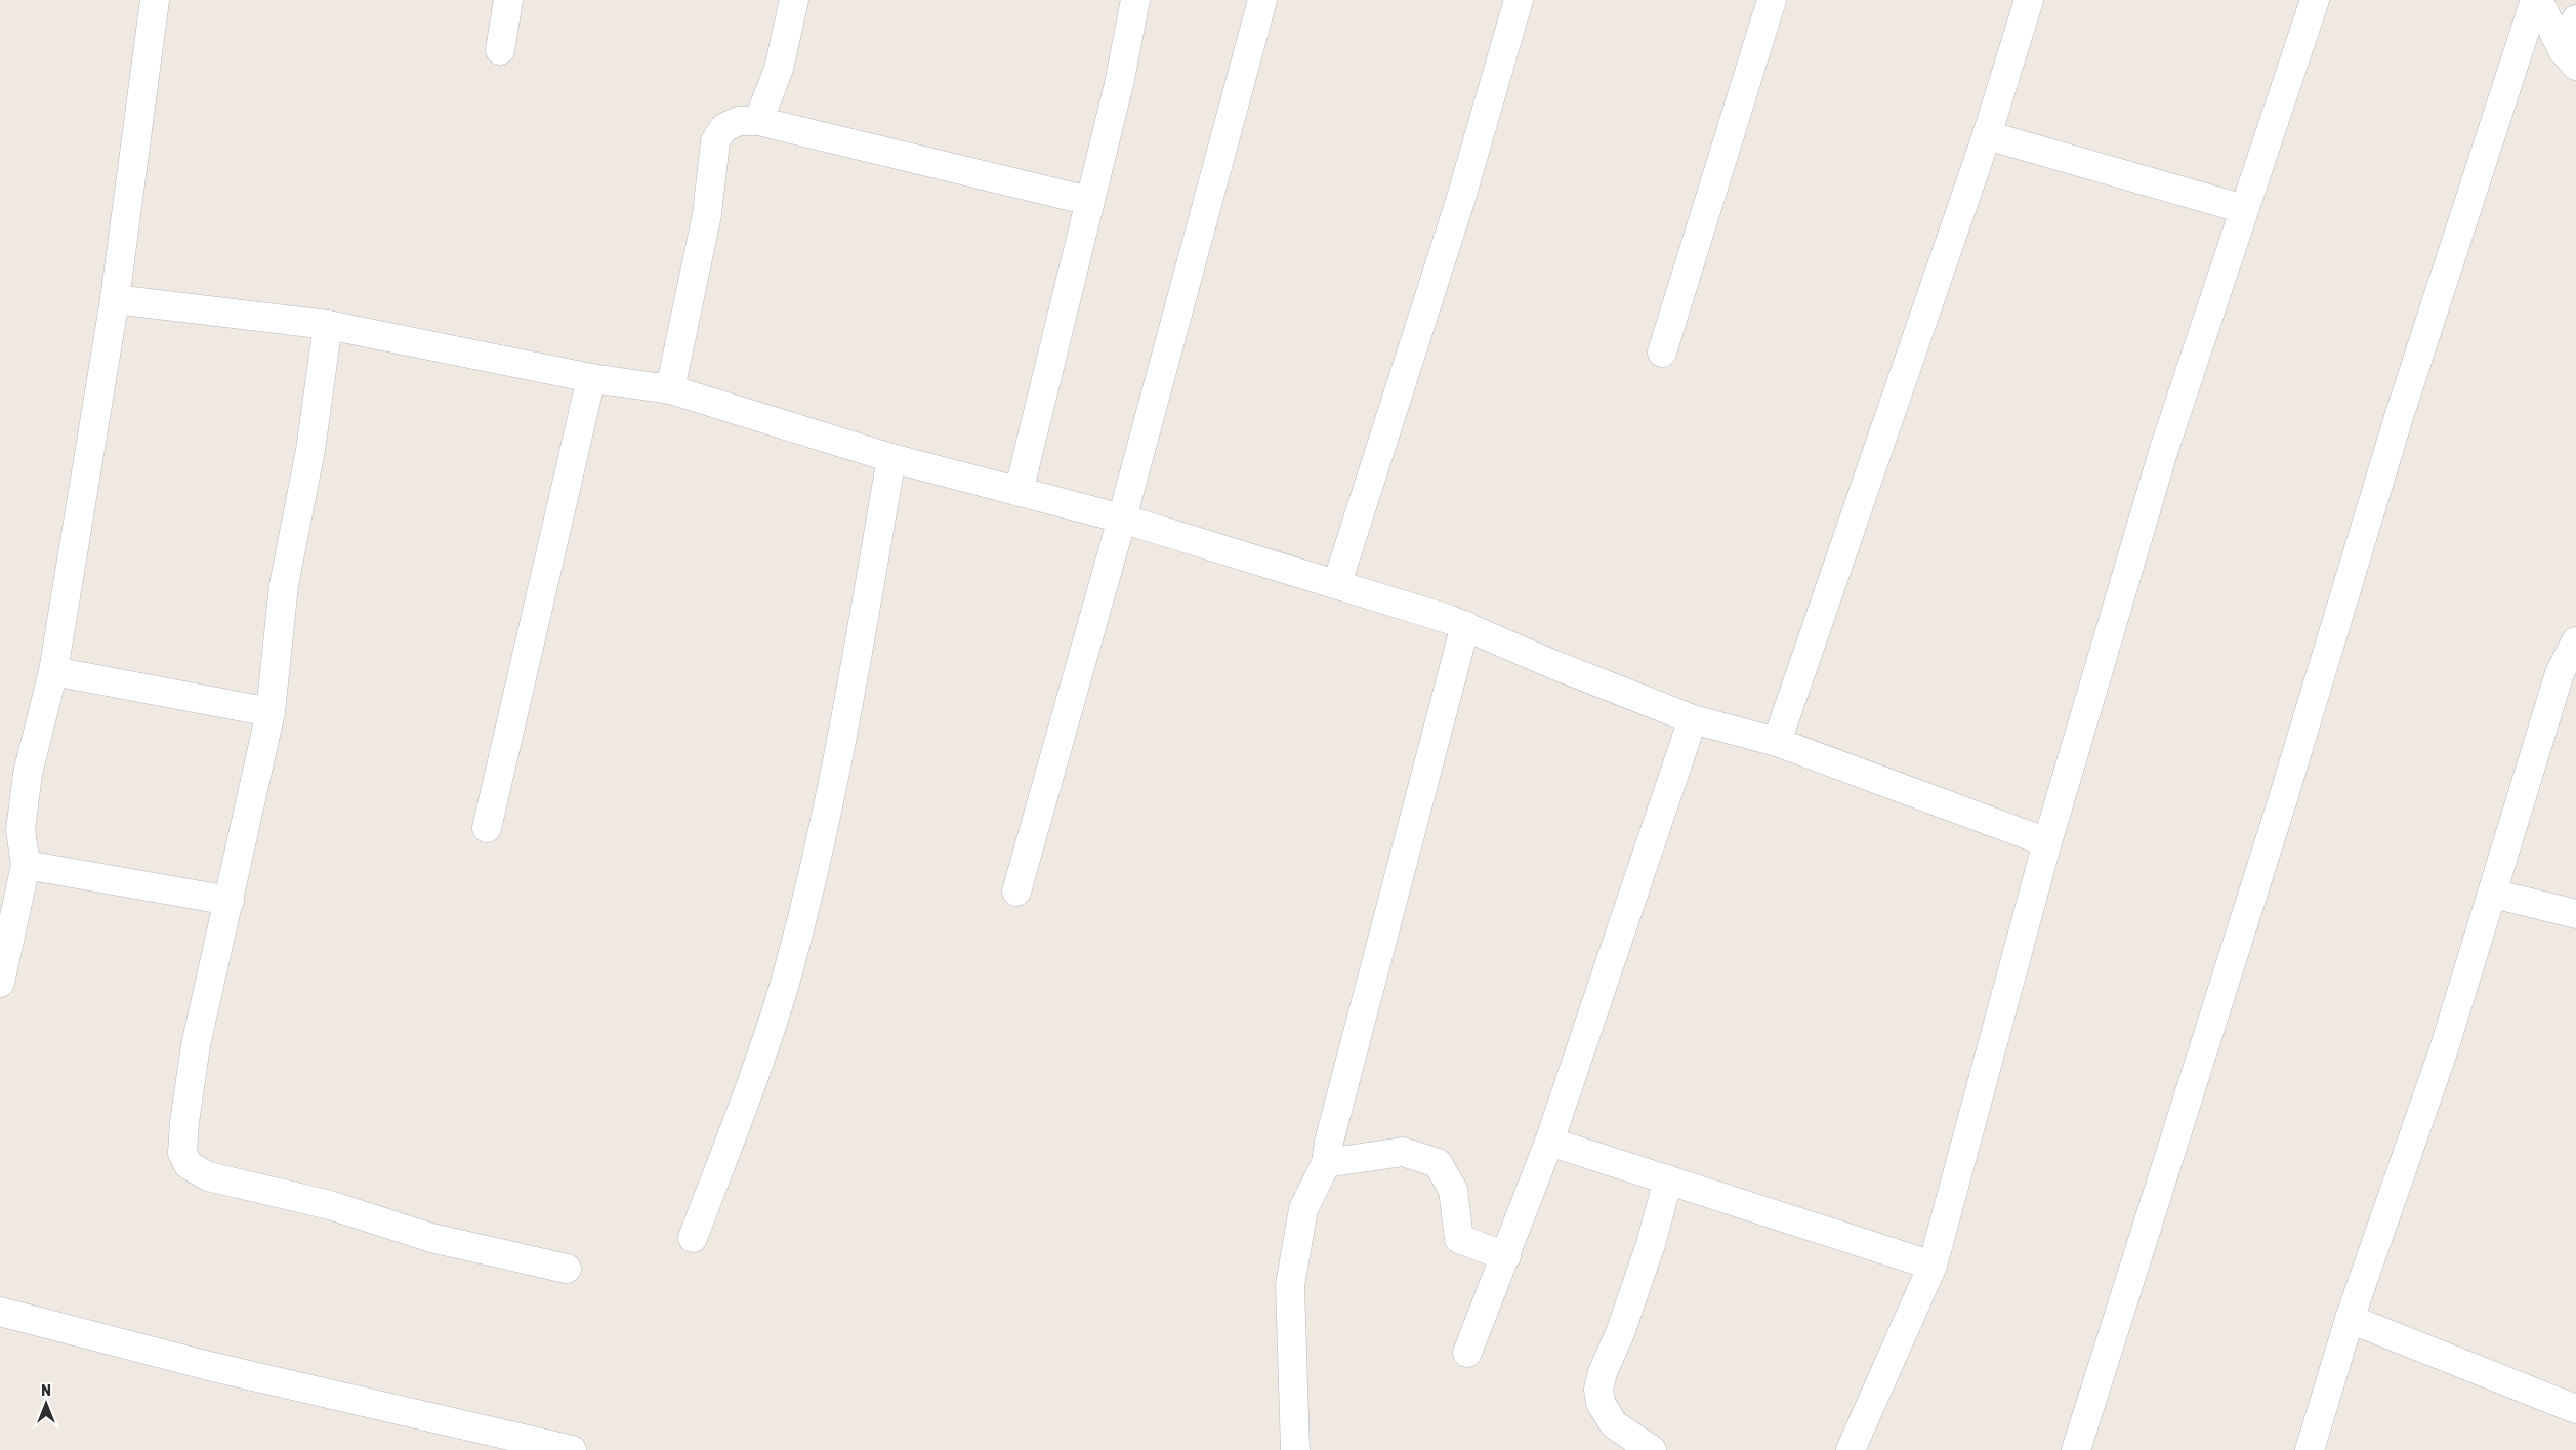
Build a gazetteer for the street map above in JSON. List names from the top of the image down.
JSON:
{
  "north": "top"
}
